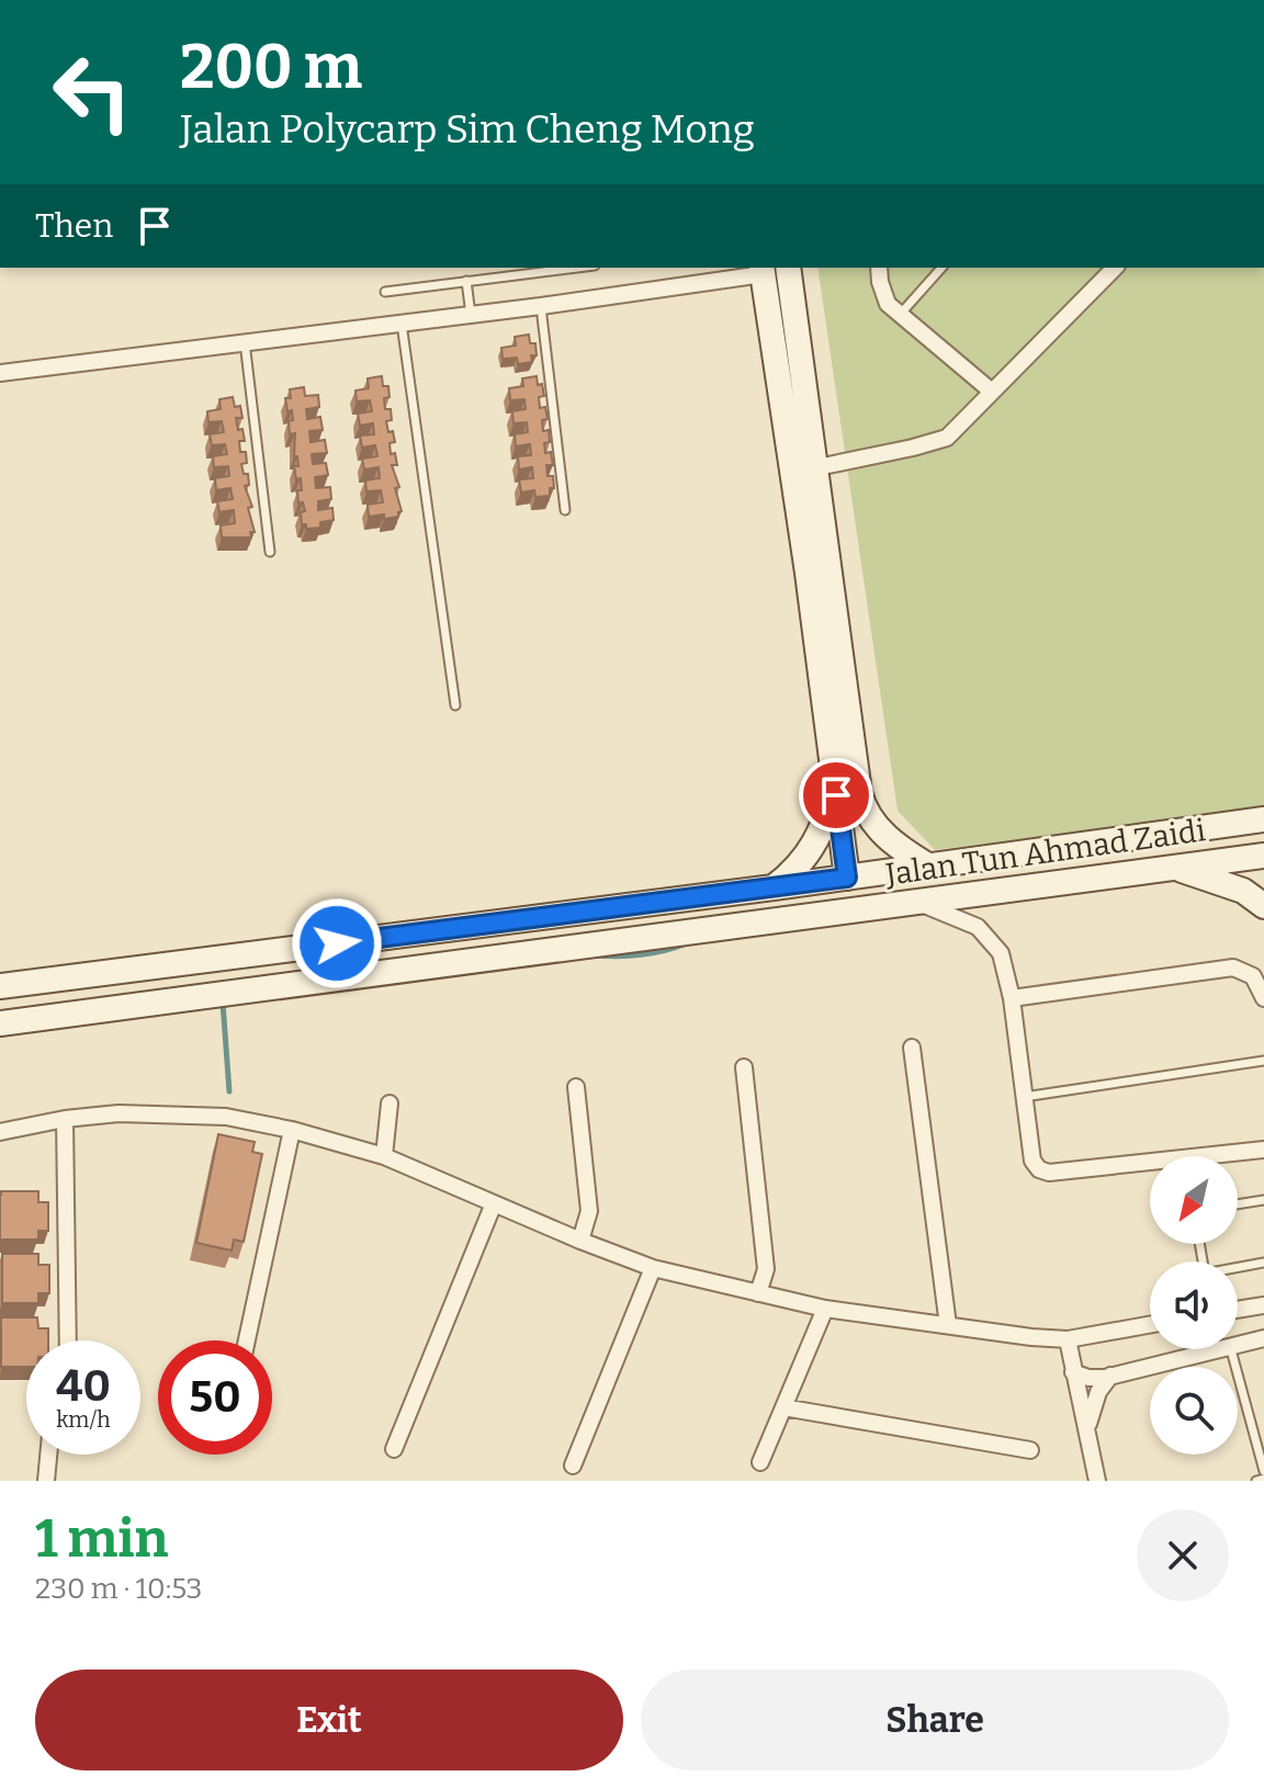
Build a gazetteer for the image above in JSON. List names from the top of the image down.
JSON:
{
  "streets": {
    "main road": ["Jalan Tun Ahmad Zaidi"]
  },
  "north": "bottom left",
  "page": {
    "turn": ["200 m", "Jalan Polycarp Sim Cheng Mong"],
    "then": "Then",
    "speed": "40 km/h",
    "limit": "50",
    "heading": ["1 min", "230 m · 10:53"],
    "buttons": ["Exit", "Share"]
  }
}
